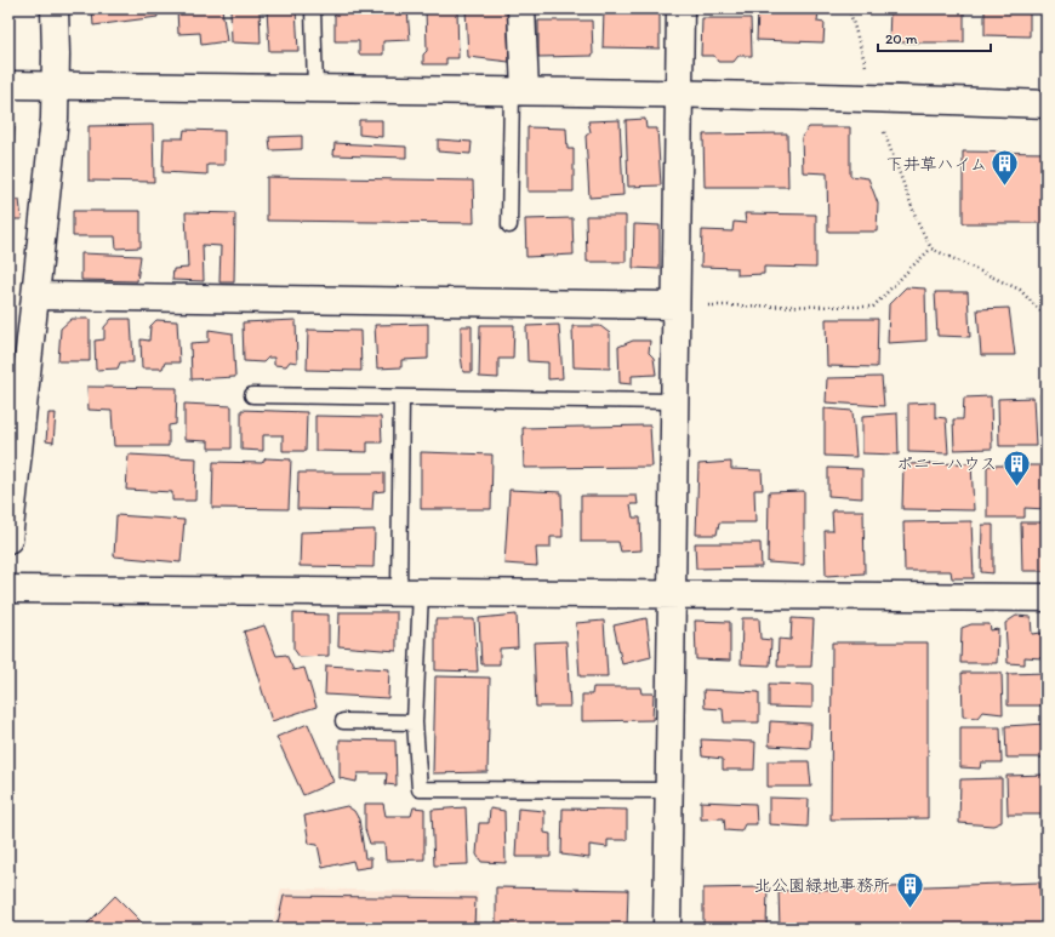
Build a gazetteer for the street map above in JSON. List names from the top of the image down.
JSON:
{
  "places": {
    "building": ["下井草ハイム", "ポニーハウス", "北公園緑地事務所"]
  },
  "scale_bar": "20 m"
}
